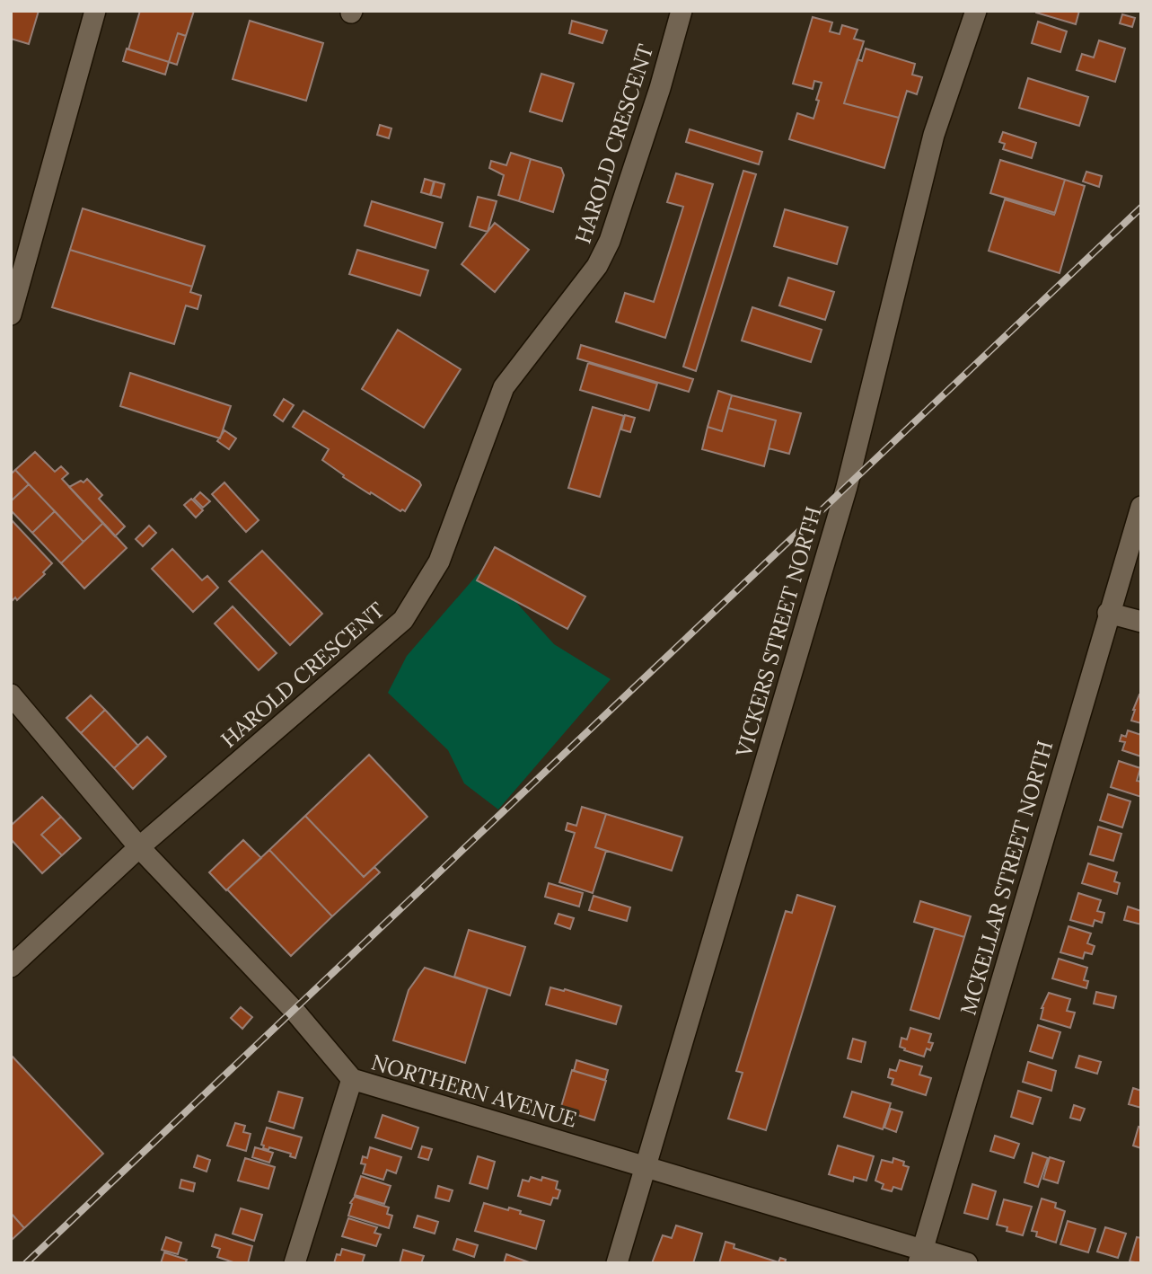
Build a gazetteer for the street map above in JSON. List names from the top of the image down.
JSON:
{
  "streets": {
    "street": [
      "HAROLD CRESCENT",
      "VICKERS STREET NORTH",
      "MCKELLAR STREET NORTH",
      "NORTHERN AVENUE"
    ]
  },
  "crossings": [
    ["HAROLD CRESCENT", "NORTHERN AVENUE"],
    ["VICKERS STREET NORTH", "NORTHERN AVENUE"],
    ["MCKELLAR STREET NORTH", "NORTHERN AVENUE"]
  ]
}
